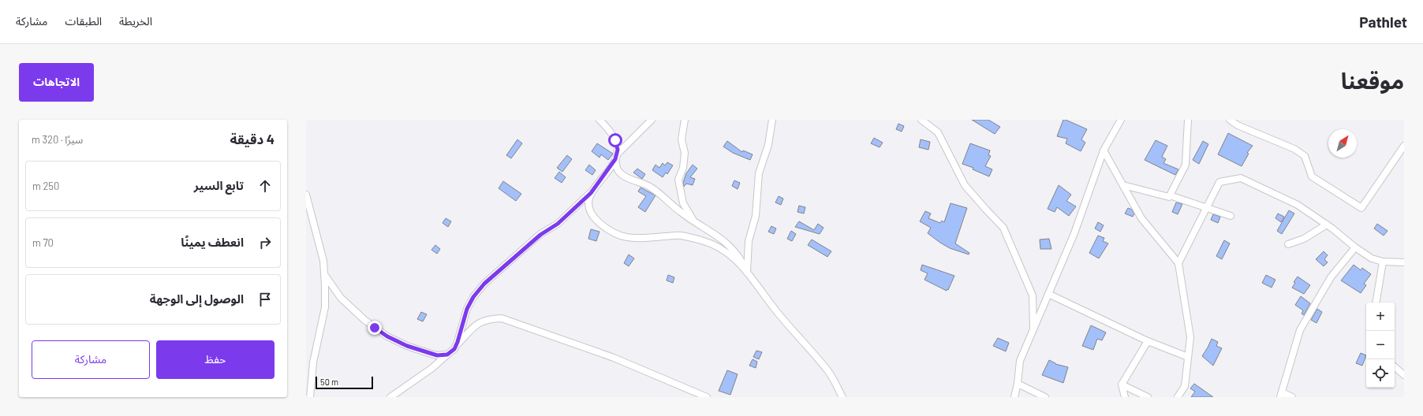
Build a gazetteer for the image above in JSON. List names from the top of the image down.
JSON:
{
  "scale_bar": "50 m",
  "north": "top right",
  "page": {
    "header": "Pathlet",
    "nav": ["الخريطة", "الطبقات", "مشاركة"],
    "title": "موقعنا",
    "buttons": [
      "الاتجاهات",
      ["حفظ", "مشاركة"]
    ],
    "heading": ["4 دقيقة", "سيرًا · 320 m"],
    "list": [
      ["تابع السير", "250 m"],
      ["انعطف يمينًا", "70 m"],
      "الوصول إلى الوجهة"
    ],
    "map_buttons": ["+", "−"],
    "scale": "50 m"
  }
}
